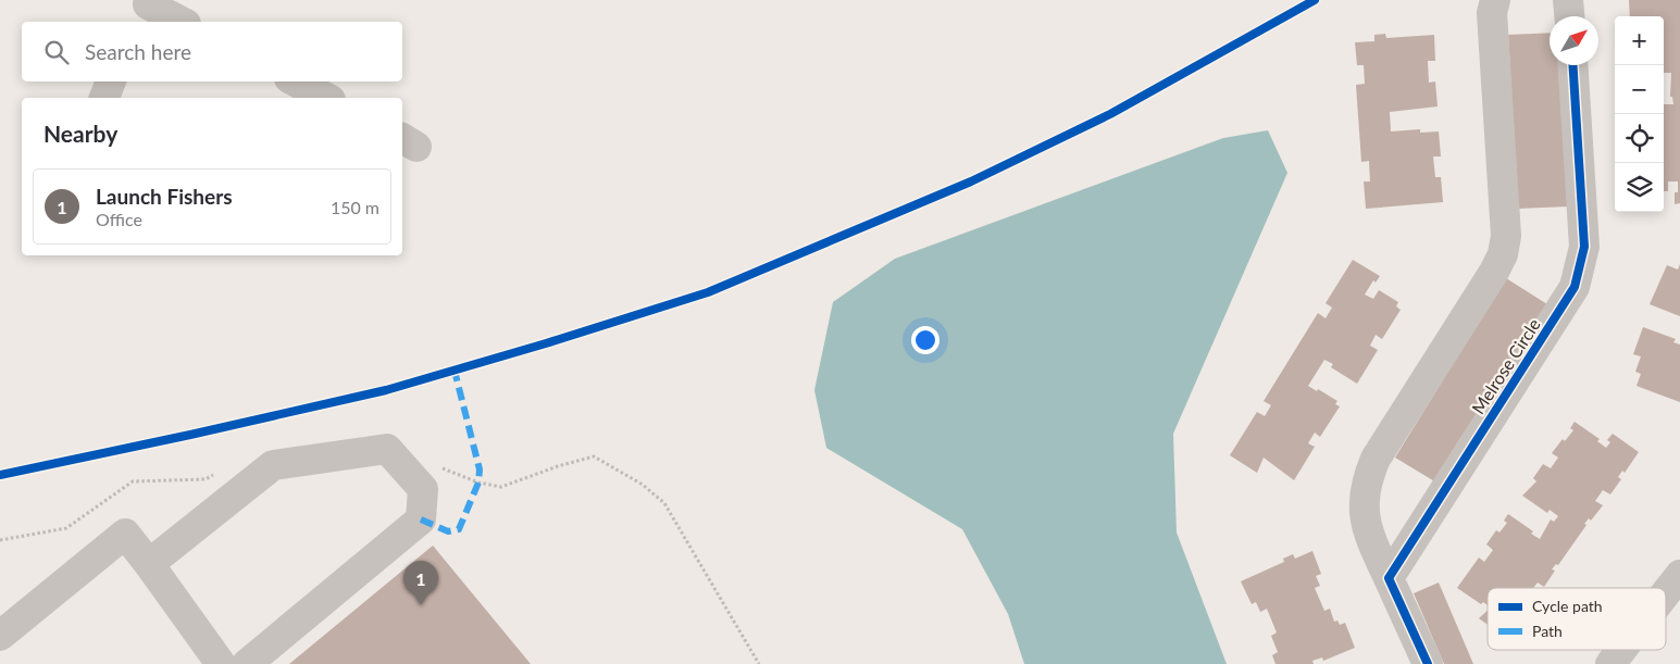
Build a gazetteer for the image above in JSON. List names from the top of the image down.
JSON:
{
  "streets": {
    "street": ["Melrose Circle"]
  },
  "legend": ["Cycle path", "Path"],
  "north": "top right",
  "page": {
    "map_buttons": ["+", "−"],
    "search": "Search here",
    "heading": "Nearby",
    "list": [
      {
        "mark": "1",
        "name": "Launch Fishers",
        "note": "Office",
        "value": "150 m"
      }
    ],
    "pins": "1"
  }
}
